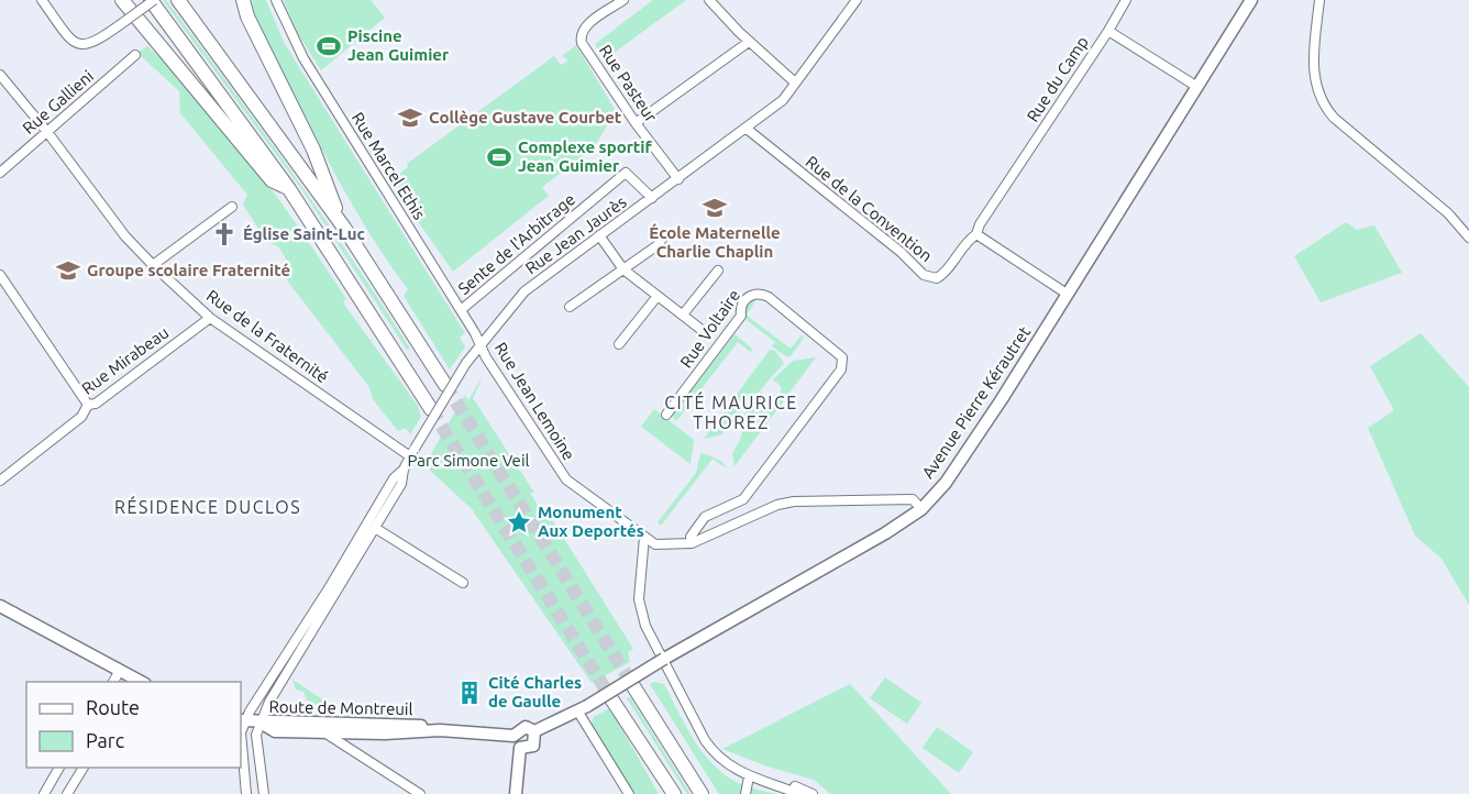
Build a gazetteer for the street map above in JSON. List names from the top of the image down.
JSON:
{
  "streets": {
    "main road": ["Avenue Pierre Kérautret", "Route de Montreuil"],
    "street": [
      "Rue du Camp",
      "Rue Pasteur",
      "Rue Gallieni",
      "Rue Marcel Ethis",
      "Rue de la Convention",
      "Rue Jean Jaurès",
      "Sente de l'Arbitrage",
      "Rue Voltaire",
      "Rue de la Fraternité",
      "Rue Mirabeau",
      "Rue Jean Lemoine"
    ]
  },
  "crossings": [
    ["Rue du Camp", "Rue de la Convention"],
    ["Rue du Camp", "Avenue Pierre Kérautret"],
    ["Rue Pasteur", "Rue Jean Jaurès"],
    ["Rue Gallieni", "Rue de la Fraternité"],
    ["Rue Marcel Ethis", "Rue Jean Jaurès"],
    ["Rue Marcel Ethis", "Sente de l'Arbitrage"],
    ["Rue Marcel Ethis", "Rue Jean Lemoine"],
    ["Rue de la Convention", "Rue Jean Jaurès"],
    ["Rue Jean Jaurès", "Sente de l'Arbitrage"],
    ["Rue Jean Jaurès", "Rue de la Fraternité"],
    ["Rue Jean Jaurès", "Rue Jean Lemoine"],
    ["Rue Jean Jaurès", "Route de Montreuil"],
    ["Rue Voltaire", "Rue Jean Lemoine"],
    ["Rue de la Fraternité", "Rue Mirabeau"],
    ["Rue Jean Lemoine", "Avenue Pierre Kérautret"],
    ["Avenue Pierre Kérautret", "Route de Montreuil"]
  ],
  "districts": ["CITÉ MAURICE THOREZ", "RÉSIDENCE DUCLOS"],
  "parks": ["Parc Simone Veil"],
  "places": {
    "sports": ["Piscine Jean Guimier", "Complexe sportif Jean Guimier"],
    "school or university": ["Collège Gustave Courbet", "École Maternelle Charlie Chaplin", "Groupe scolaire Fraternité"],
    "church": ["Église Saint-Luc"],
    "place": ["Monument Aux Deportés"],
    "building": ["Cité Charles de Gaulle"]
  },
  "legend": ["Route", "Parc"]
}
